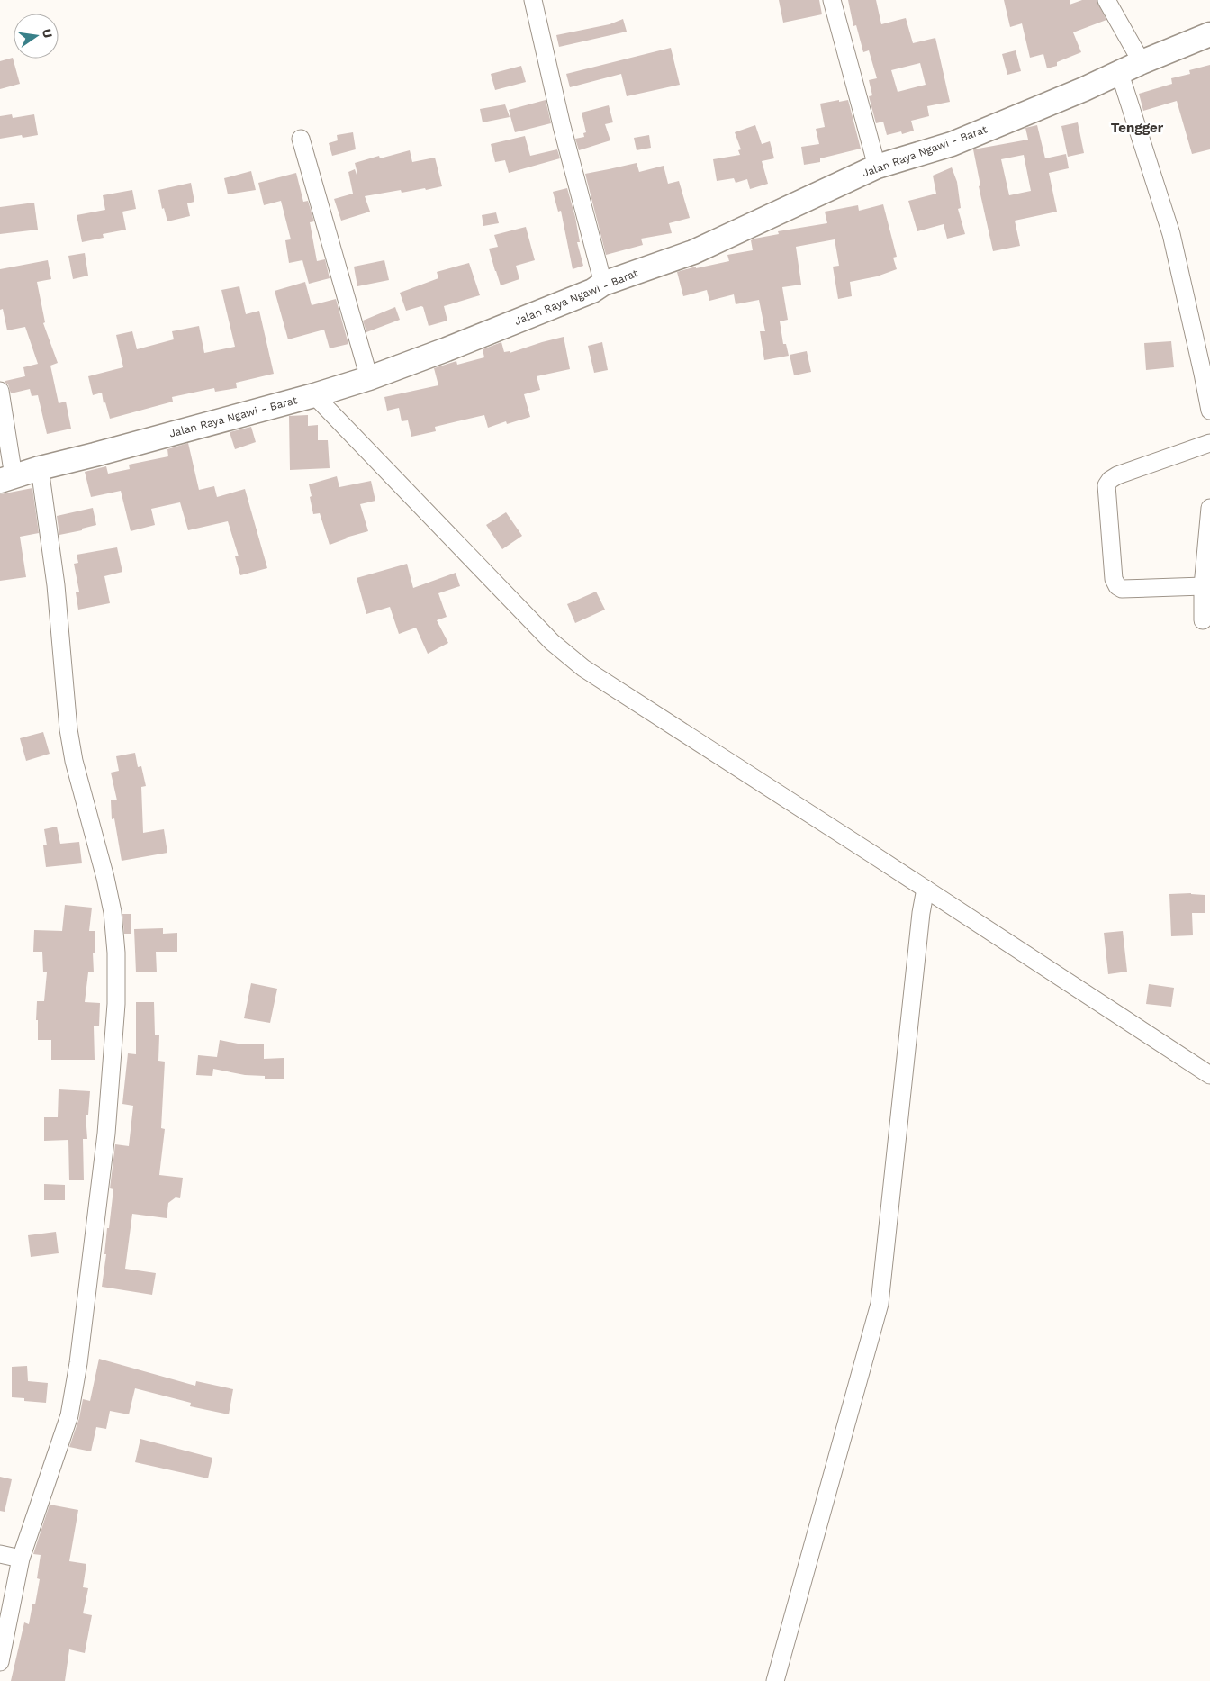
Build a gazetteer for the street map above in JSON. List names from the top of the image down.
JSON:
{
  "streets": {
    "main road": ["Jalan Raya Ngawi - Barat"]
  },
  "districts": ["Tengger"],
  "north": "right"
}
